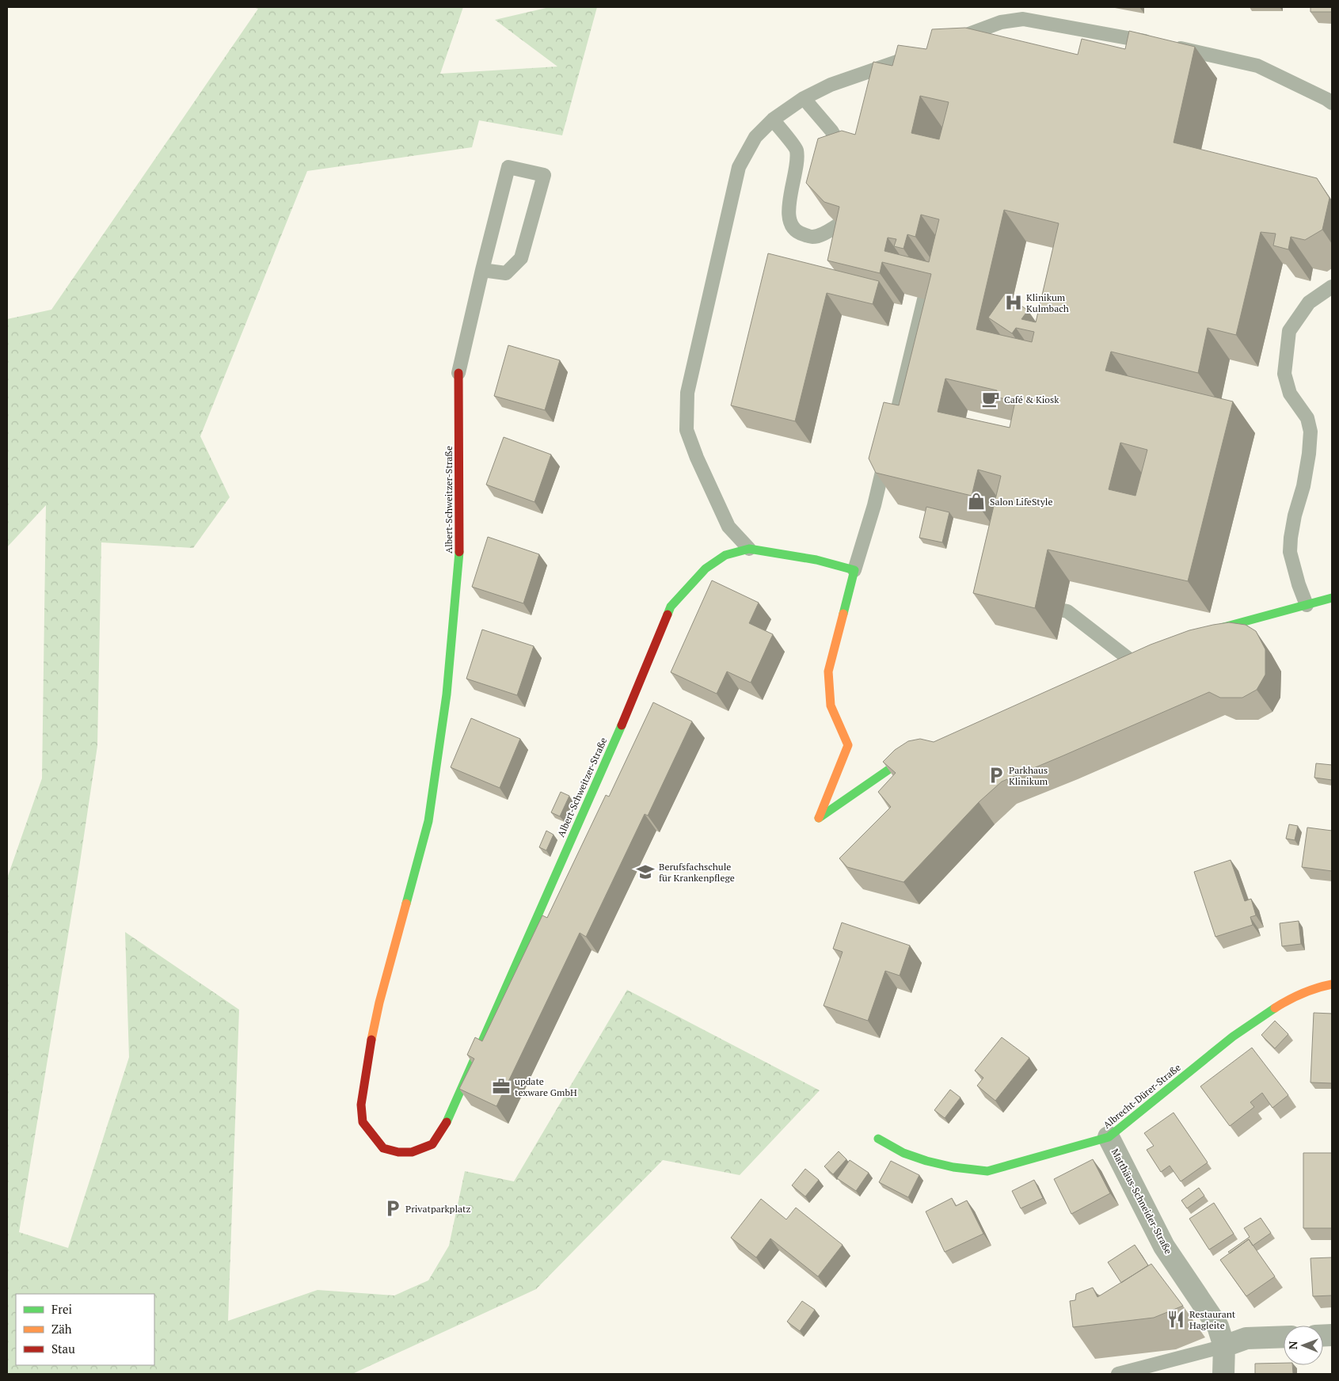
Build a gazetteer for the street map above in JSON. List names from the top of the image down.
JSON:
{
  "streets": {
    "street": ["Albert-Schweitzer-Straße", "Albrecht-Dürer-Straße", "Matthäus-Schneider-Straße"]
  },
  "crossings": [
    ["Albrecht-Dürer-Straße", "Matthäus-Schneider-Straße"]
  ],
  "places": {
    "hospital": ["Klinikum Kulmbach"],
    "cafe": ["Café & Kiosk"],
    "shop": ["Salon LifeStyle"],
    "parking": ["Parkhaus Klinikum", "Privatparkplatz"],
    "school or university": ["Berufsfachschule für Krankenpflege"],
    "office": ["update texware GmbH"],
    "restaurant": ["Restaurant Hagleite"]
  },
  "legend": ["Frei", "Zäh", "Stau"],
  "north": "left"
}
